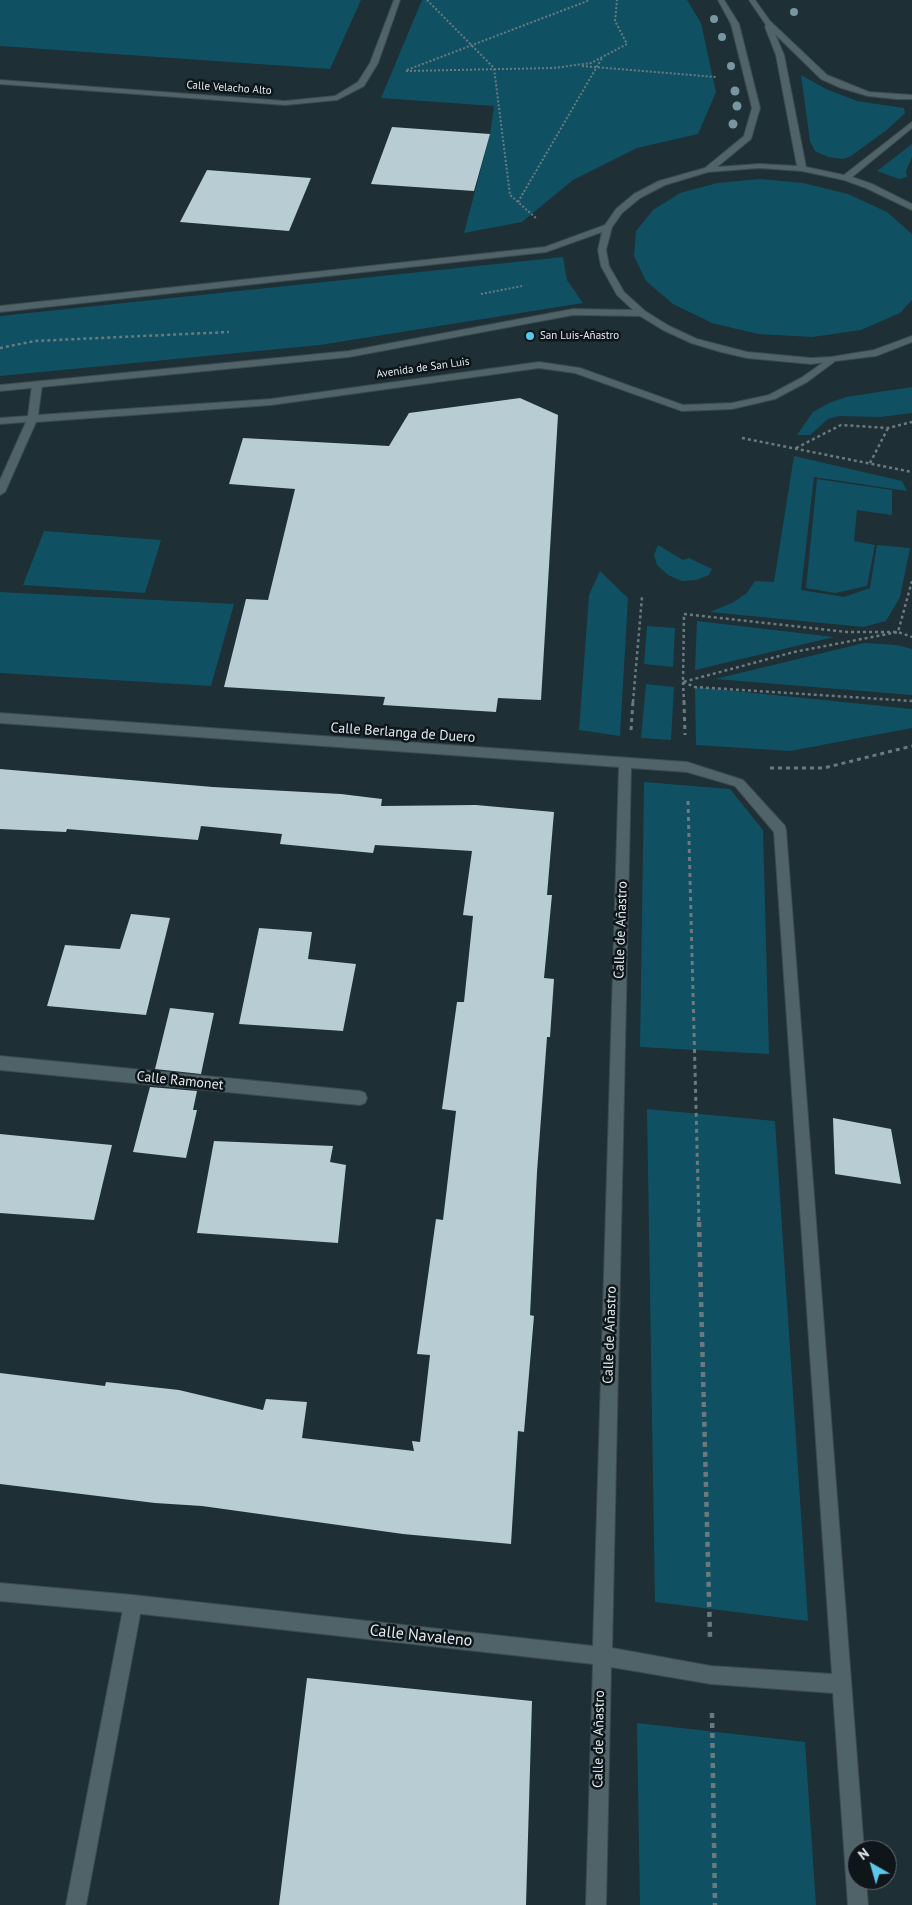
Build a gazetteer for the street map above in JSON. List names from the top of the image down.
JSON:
{
  "streets": {
    "street": [
      "Calle Velacho Alto",
      "Avenida de San Luis",
      "Calle Berlanga de Duero",
      "Calle de Añastro",
      "Calle Ramonet",
      "Calle Navaleno"
    ]
  },
  "crossings": [
    ["Calle Berlanga de Duero", "Calle de Añastro"],
    ["Calle Berlanga de Duero", "Calle Navaleno"],
    ["Calle de Añastro", "Calle Navaleno"]
  ],
  "places": ["San Luis-Añastro"],
  "north": "top left"
}
